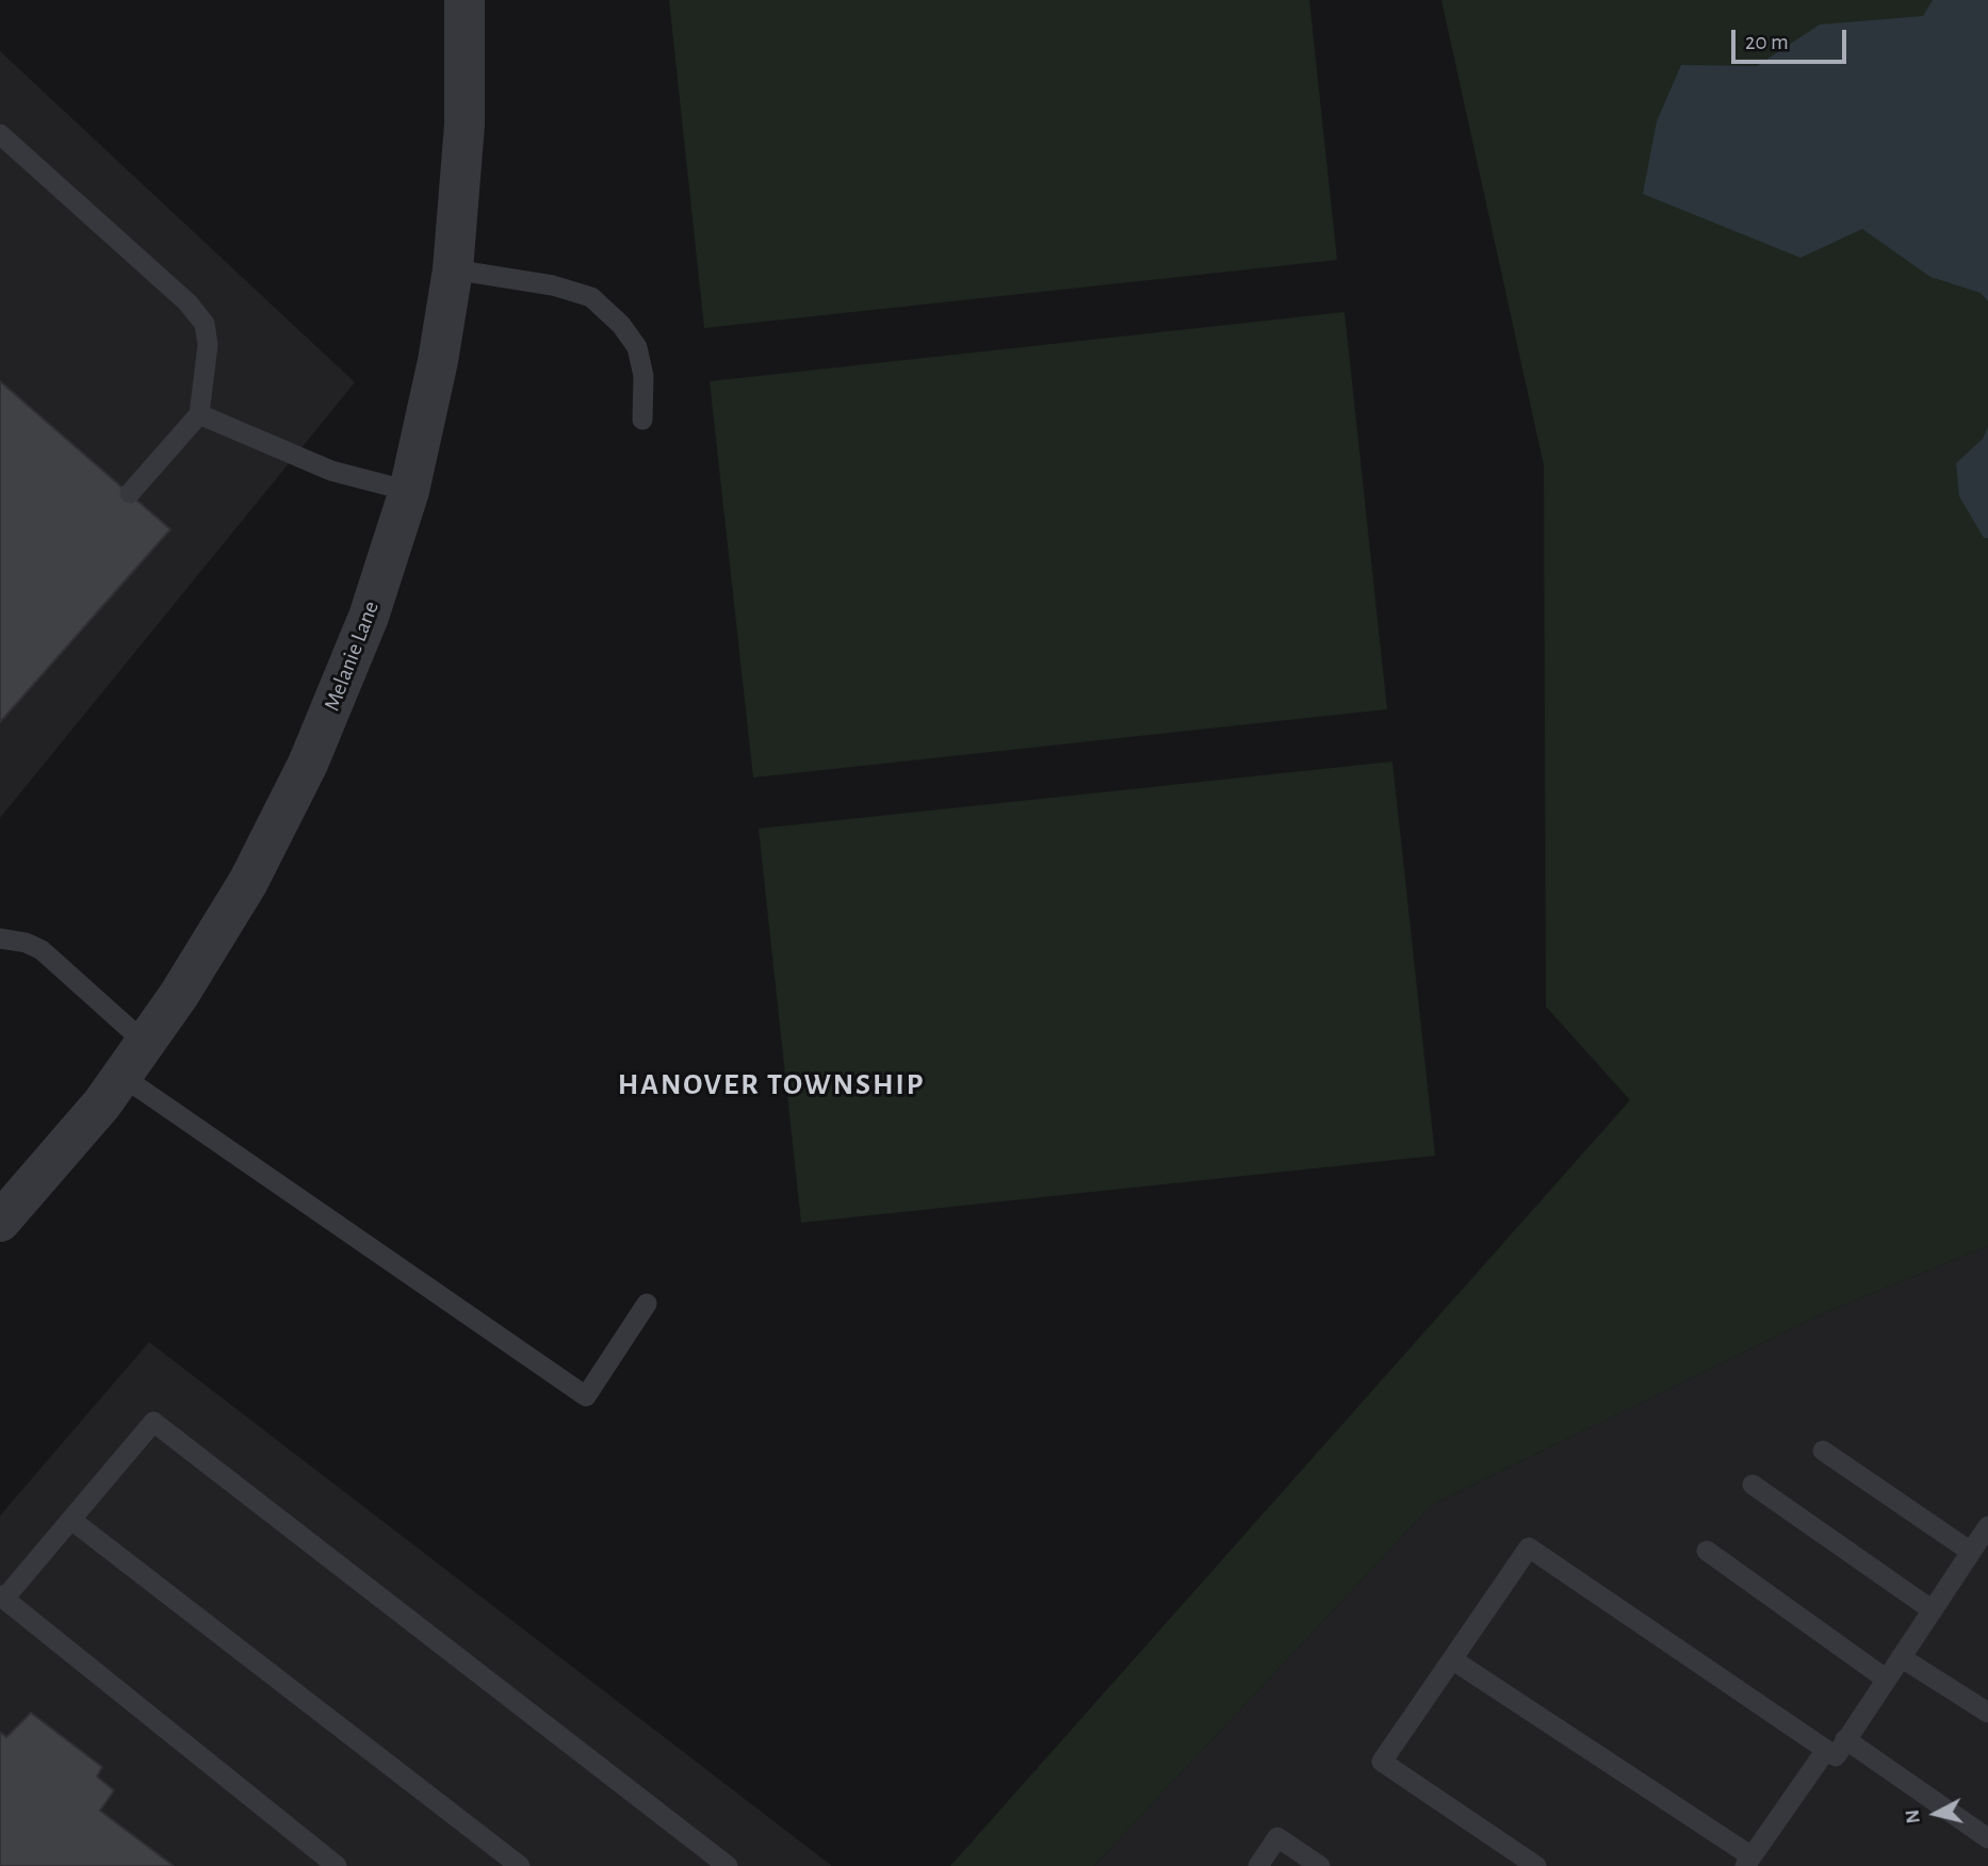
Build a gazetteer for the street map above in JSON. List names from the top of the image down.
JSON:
{
  "streets": {
    "street": ["Melanie Lane"]
  },
  "districts": ["HANOVER TOWNSHIP"],
  "scale_bar": "20 m",
  "north": "left"
}
